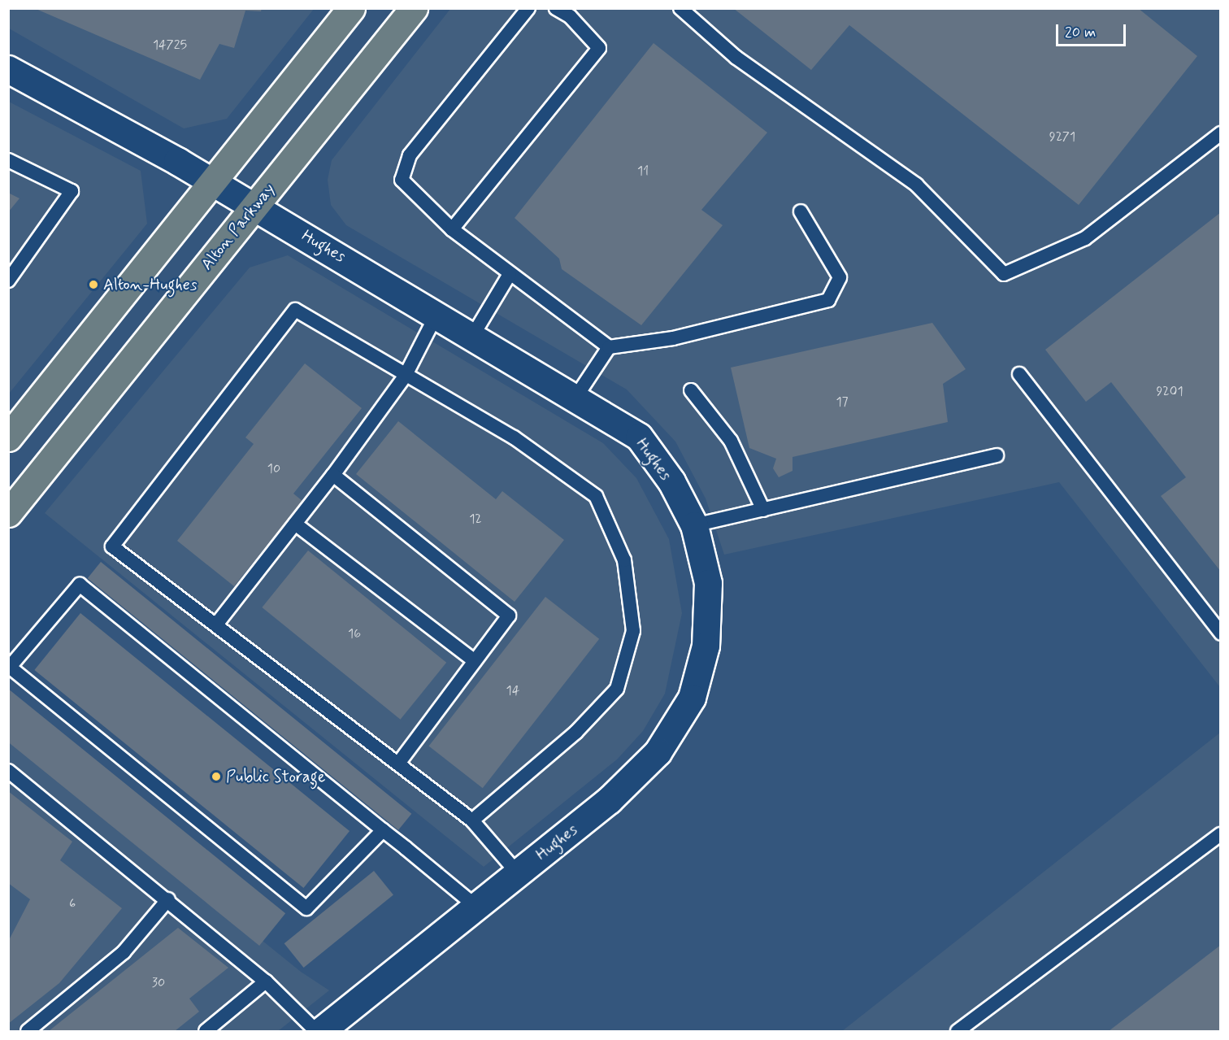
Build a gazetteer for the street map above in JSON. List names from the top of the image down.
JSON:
{
  "streets": {
    "main road": ["Alton Parkway"],
    "street": ["Hughes"]
  },
  "crossings": [
    ["Alton Parkway", "Hughes"]
  ],
  "places": ["Alton-Hughes", "Public Storage"],
  "house_numbers": [
    "14725",
    "9271",
    "11",
    "9201",
    "17",
    "10",
    "12",
    "16",
    "14",
    "6",
    "30"
  ],
  "scale_bar": "20 m"
}
